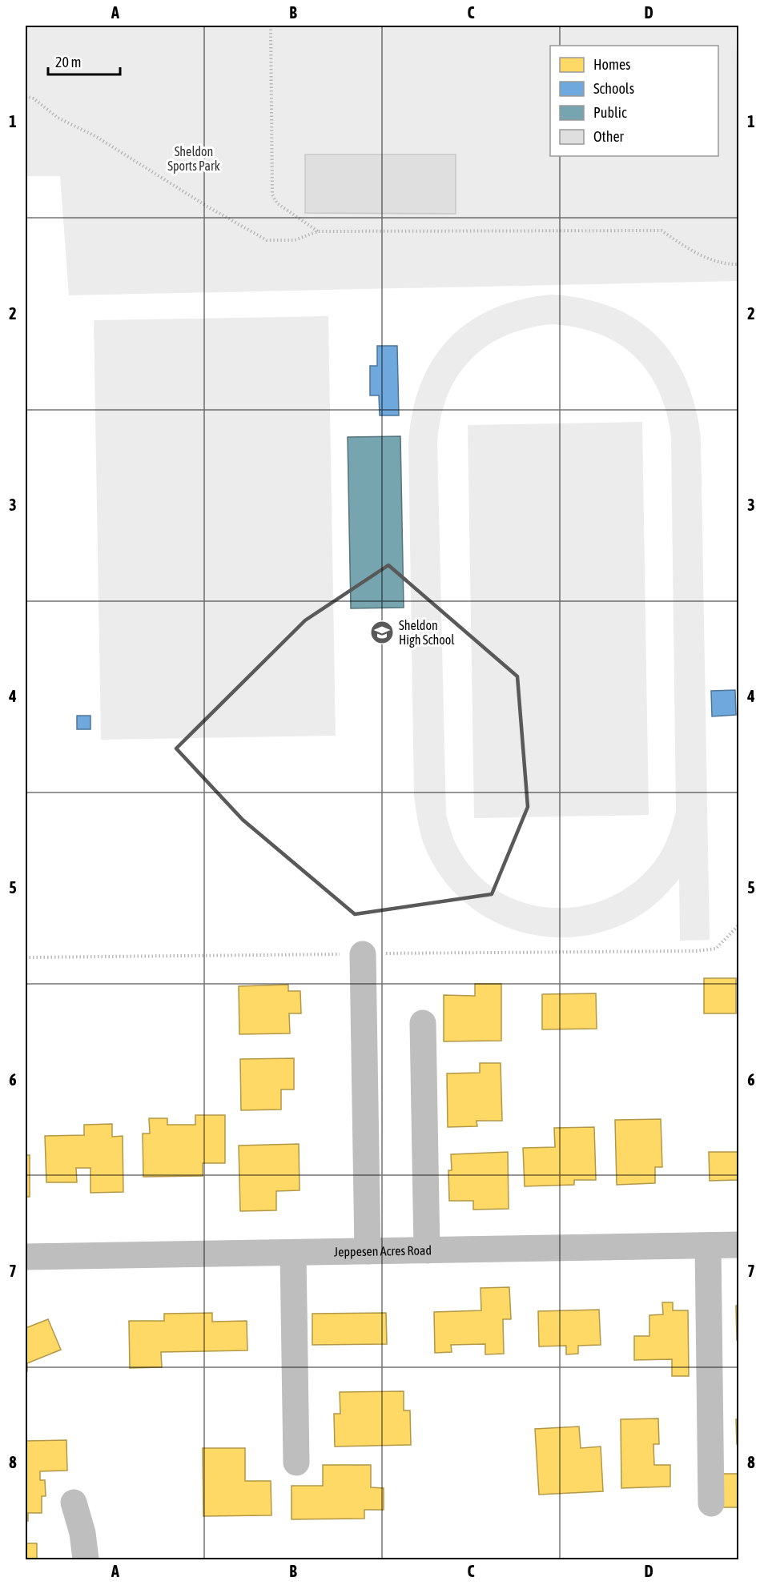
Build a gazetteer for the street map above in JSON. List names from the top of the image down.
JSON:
{
  "streets": {
    "street": ["Jeppesen Acres Road"]
  },
  "parks": ["Sheldon Sports Park"],
  "places": {
    "school or university": ["Sheldon High School"]
  },
  "legend": [
    "Homes",
    "Schools",
    "Public",
    "Other"
  ],
  "scale_bar": "20 m",
  "grid": {
    "columns": [
      "A",
      "B",
      "C",
      "D"
    ],
    "rows": [
      "1",
      "2",
      "3",
      "4",
      "5",
      "6",
      "7",
      "8"
    ]
  }
}
